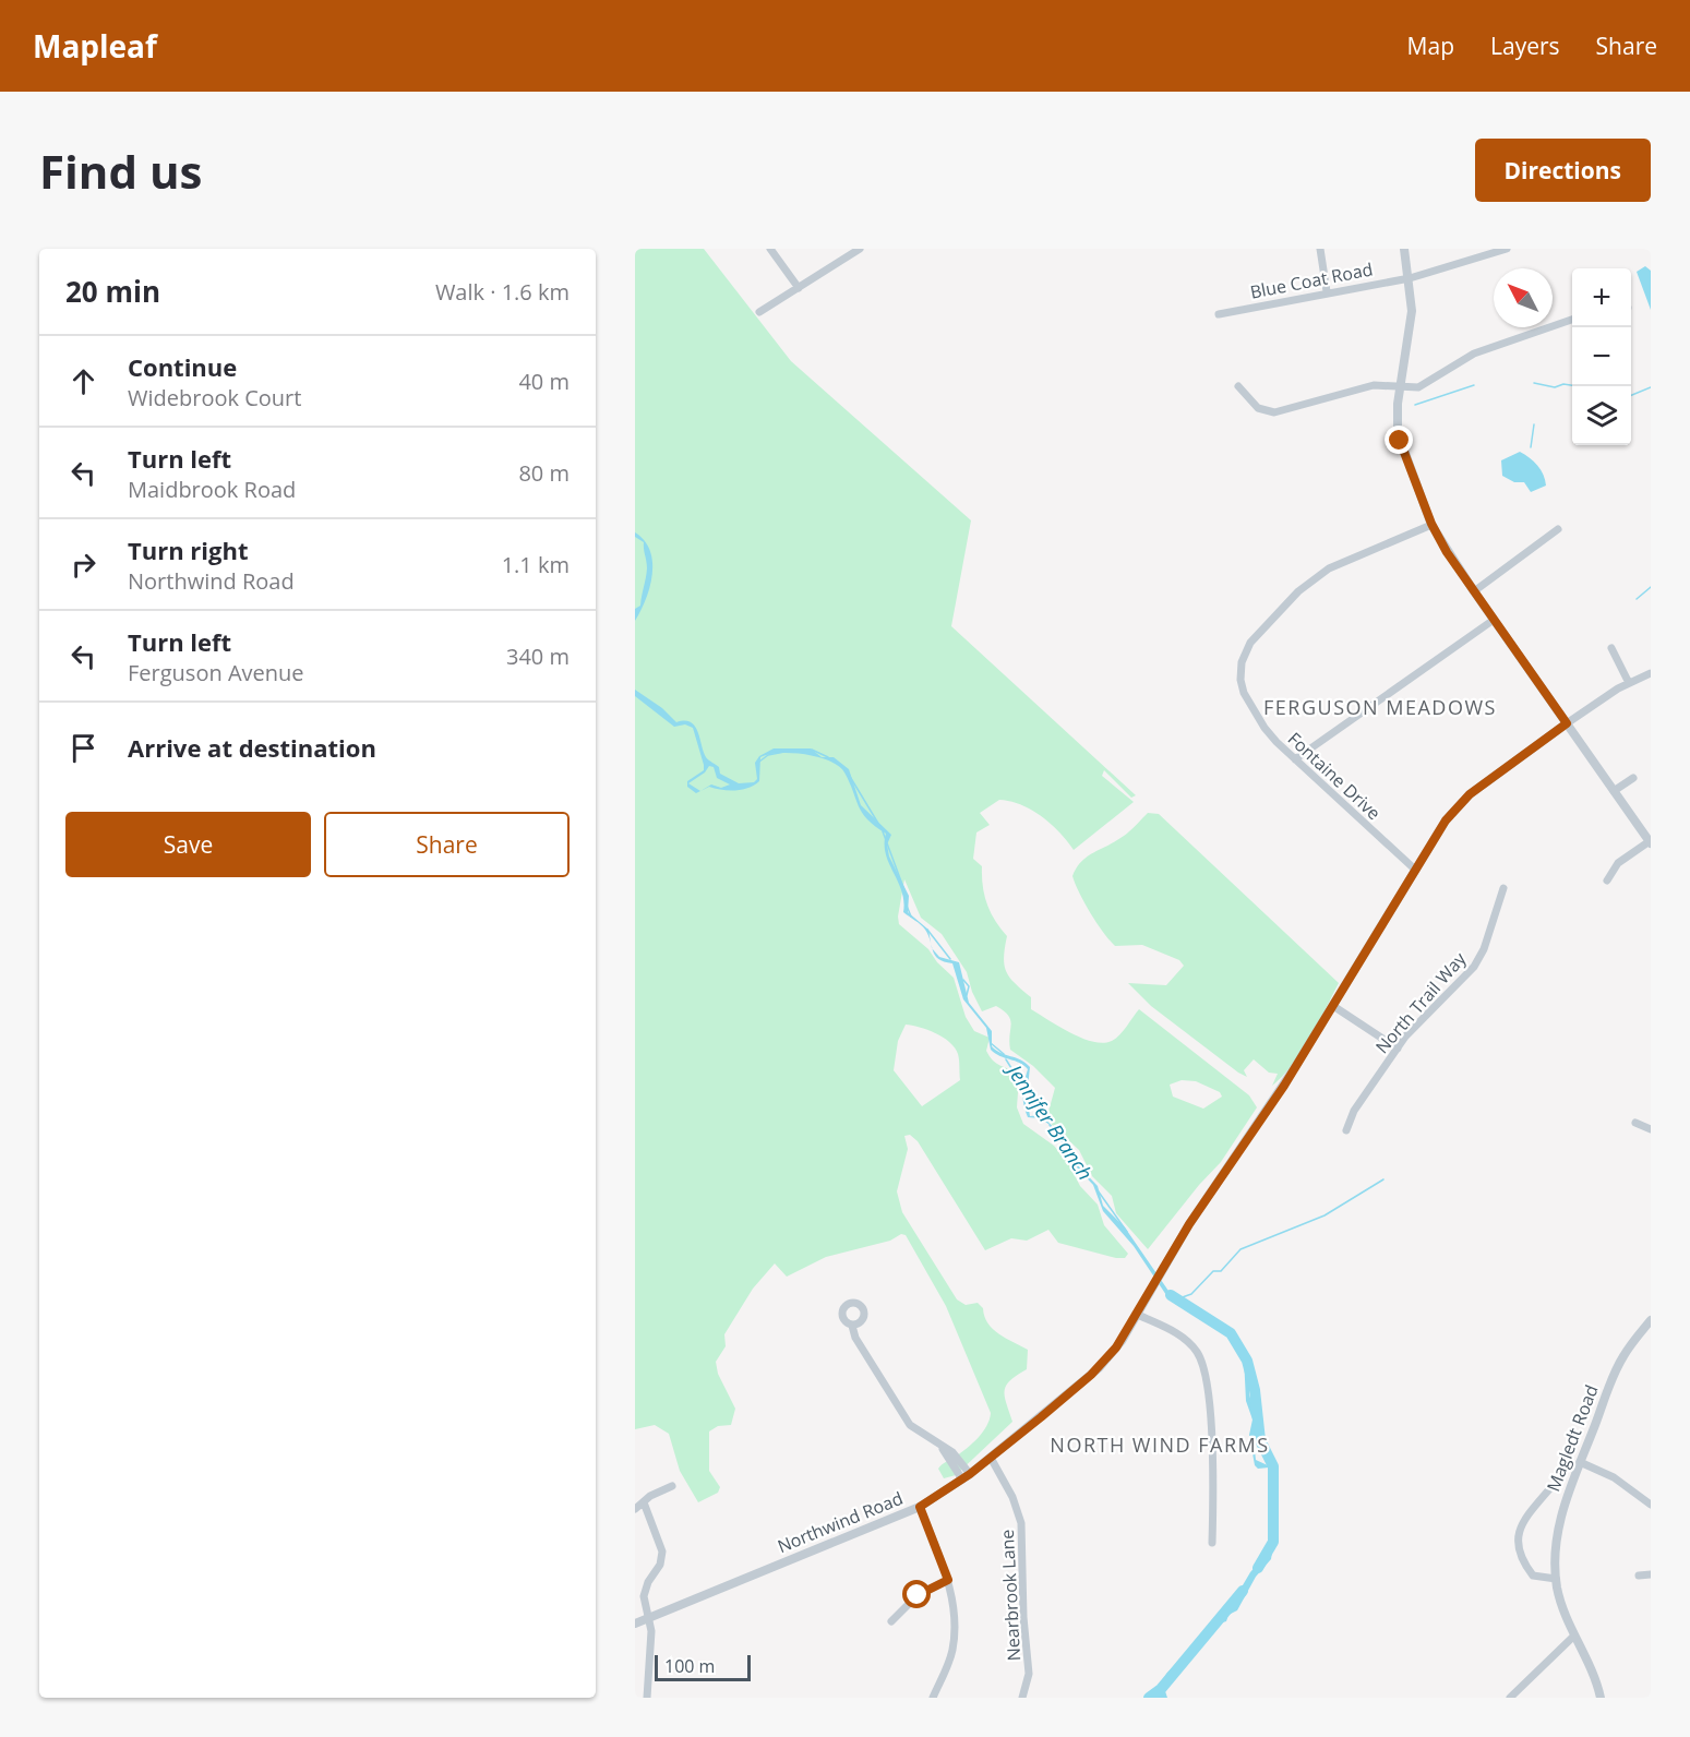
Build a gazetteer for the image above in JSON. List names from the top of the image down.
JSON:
{
  "streets": {
    "street": [
      "Blue Coat Road",
      "Fontaine Drive",
      "North Trail Way",
      "Magledt Road",
      "Northwind Road",
      "Nearbrook Lane"
    ]
  },
  "crossings": [
    ["Fontaine Drive", "Northwind Road"],
    ["Northwind Road", "Nearbrook Lane"]
  ],
  "districts": ["FERGUSON MEADOWS", "NORTH WIND FARMS"],
  "water": ["Jennifer Branch"],
  "scale_bar": "100 m",
  "north": "top left",
  "page": {
    "header": "Mapleaf",
    "nav": ["Map", "Layers", "Share"],
    "buttons": [
      "Directions",
      ["Save", "Share"]
    ],
    "title": "Find us",
    "heading": ["20 min", "Walk · 1.6 km"],
    "map_buttons": ["+", "−"],
    "list": [
      ["Continue", "Widebrook Court", "40 m"],
      ["Turn left", "Maidbrook Road", "80 m"],
      ["Turn right", "Northwind Road", "1.1 km"],
      ["Turn left", "Ferguson Avenue", "340 m"],
      "Arrive at destination"
    ],
    "scale": "100 m"
  }
}
